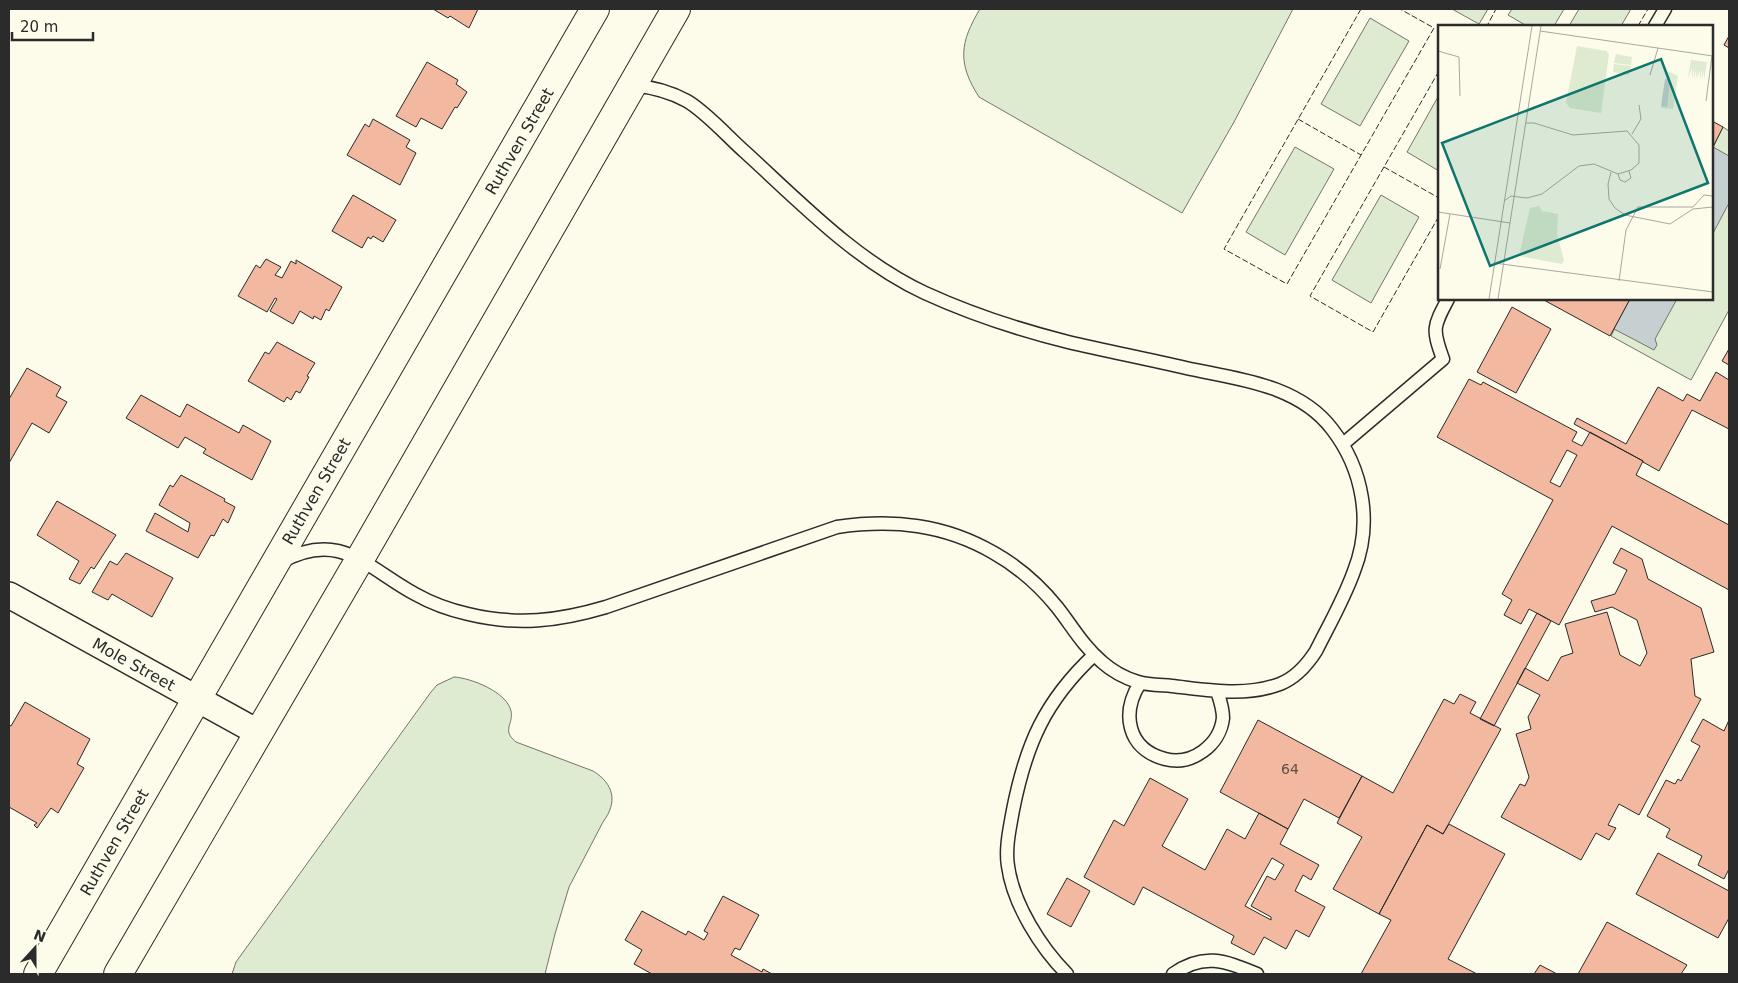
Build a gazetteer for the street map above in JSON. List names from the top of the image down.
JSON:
{
  "streets": {
    "highway": ["Ruthven Street"],
    "street": ["Mole Street"]
  },
  "crossings": [
    ["Ruthven Street", "Mole Street"]
  ],
  "house_numbers": ["64"],
  "scale_bar": "20 m",
  "north": "top"
}
